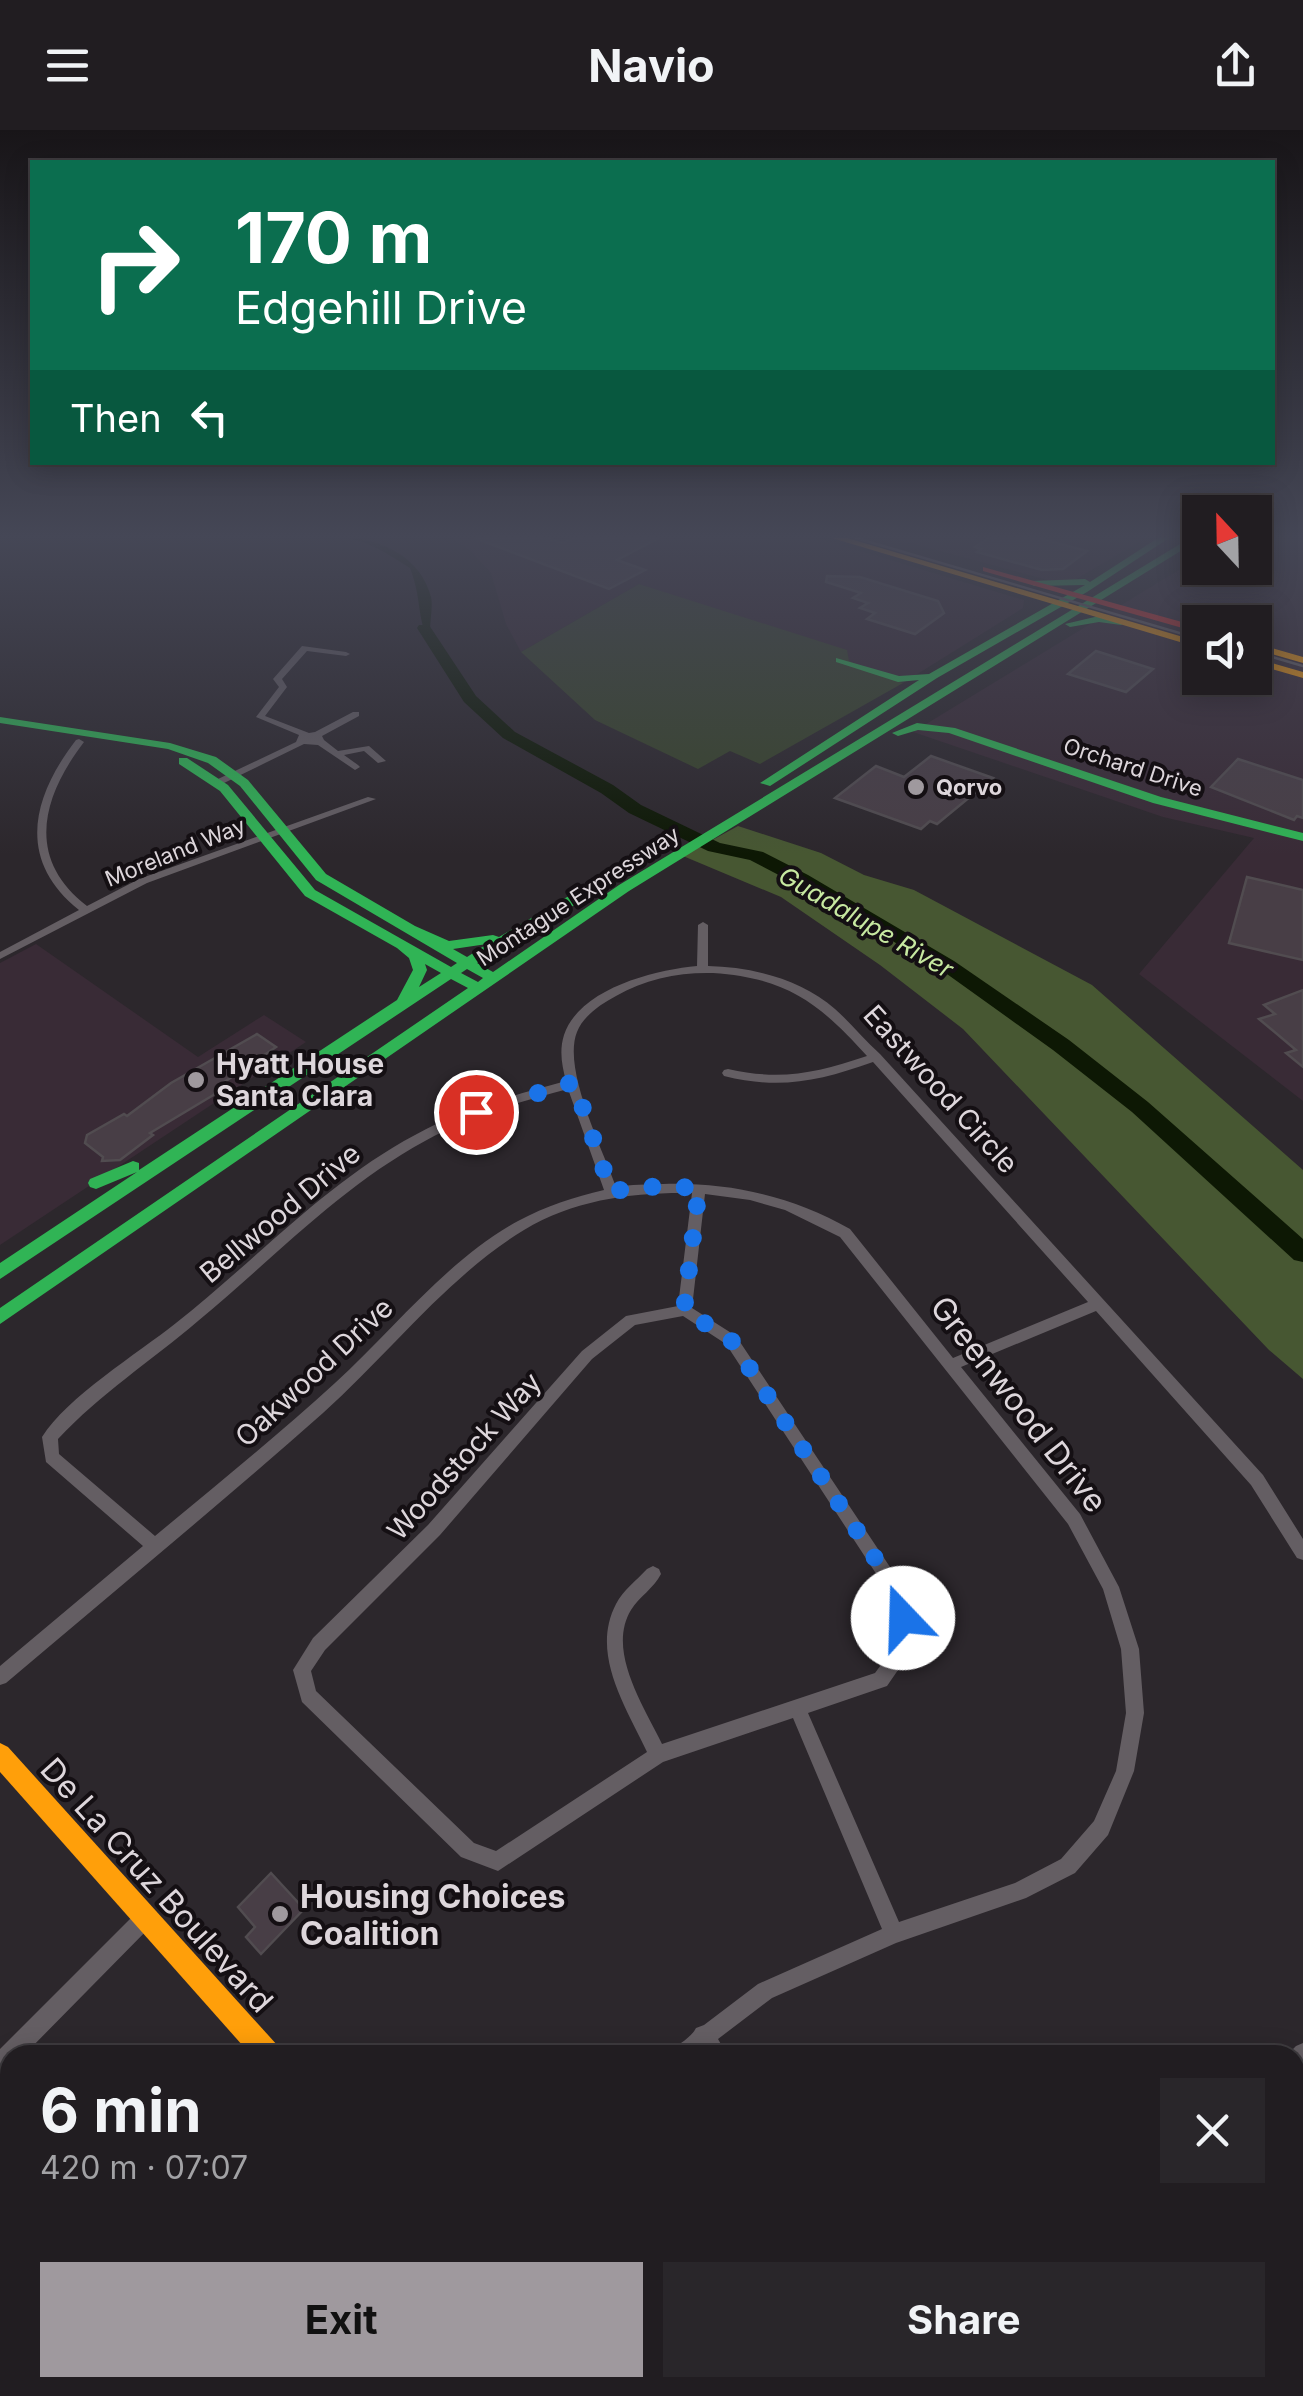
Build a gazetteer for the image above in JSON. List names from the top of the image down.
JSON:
{
  "streets": {
    "main road": ["Orchard Drive", "Montague Expressway", "De La Cruz Boulevard"],
    "street": [
      "Moreland Way",
      "Eastwood Circle",
      "Bellwood Drive",
      "Oakwood Drive",
      "Greenwood Drive",
      "Woodstock Way"
    ]
  },
  "crossings": [
    ["Eastwood Circle", "Bellwood Drive"],
    ["Eastwood Circle", "Oakwood Drive"],
    ["Bellwood Drive", "Oakwood Drive"],
    ["Oakwood Drive", "Greenwood Drive"]
  ],
  "water": ["Guadalupe River"],
  "places": ["Qorvo", "Hyatt House Santa Clara", "Housing Choices Coalition"],
  "north": "top",
  "page": {
    "header": "Navio",
    "turn": ["170 m", "Edgehill Drive"],
    "then": "Then",
    "heading": ["6 min", "420 m · 07:07"],
    "buttons": ["Exit", "Share"]
  }
}
